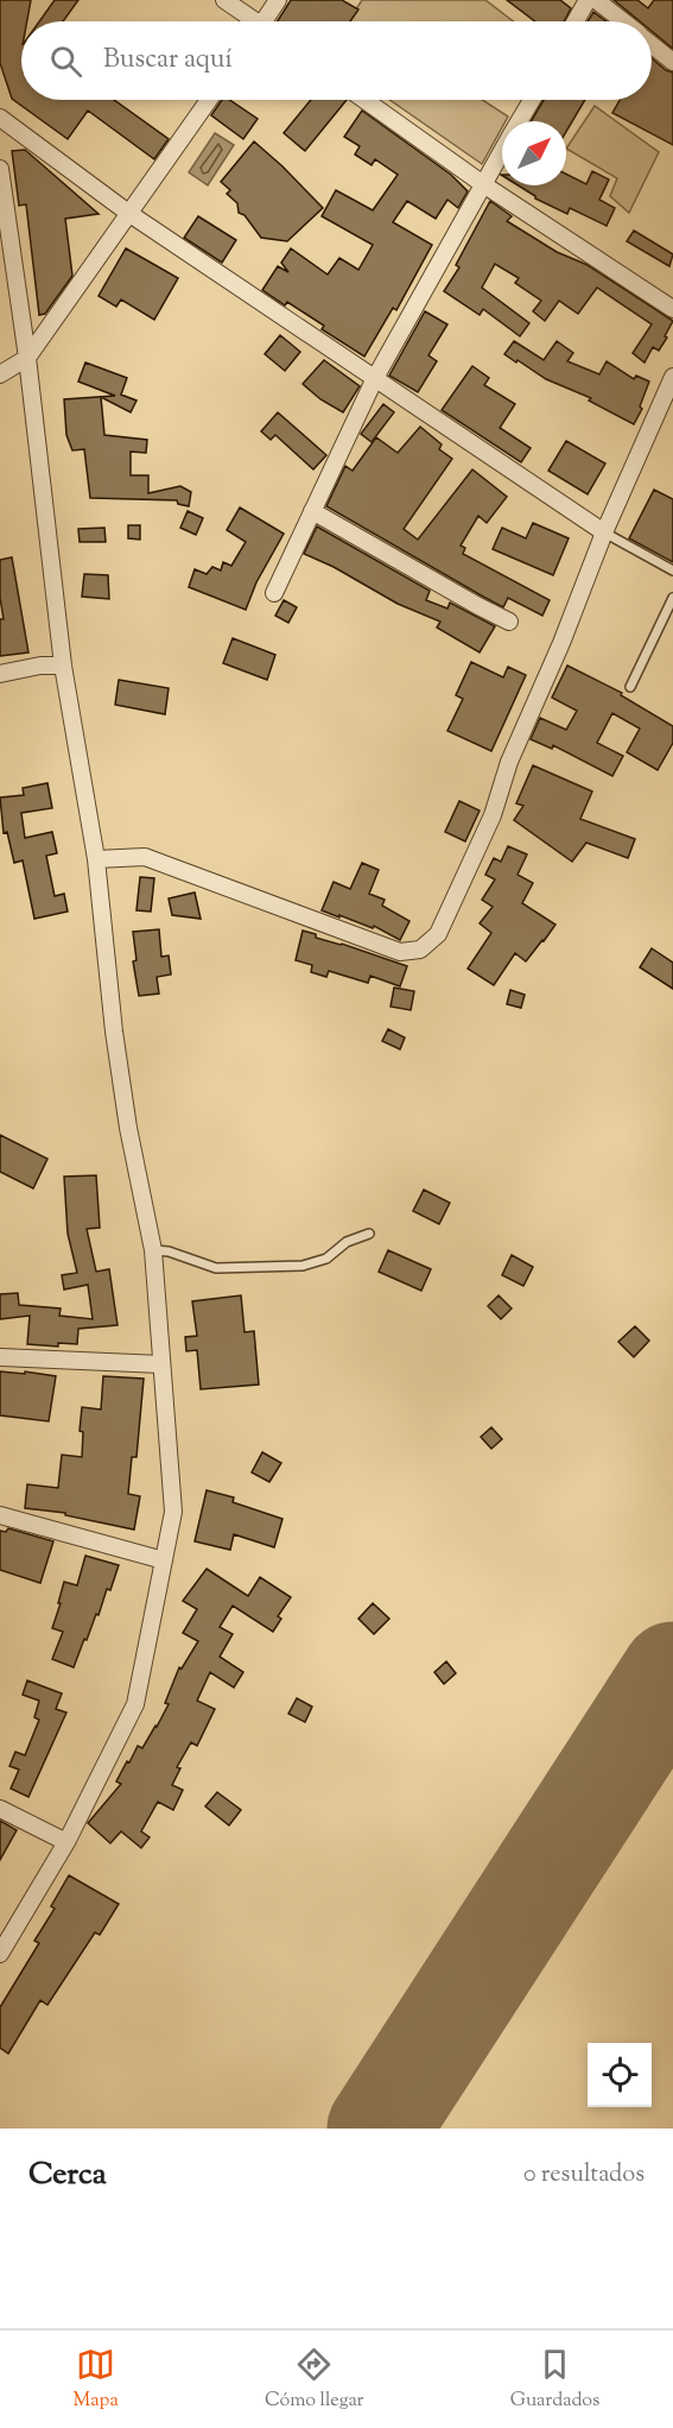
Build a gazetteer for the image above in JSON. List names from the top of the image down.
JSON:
{
  "north": "top right",
  "page": {
    "search": "Buscar aquí",
    "heading": ["Cerca", "0 resultados"],
    "nav": ["Mapa", "Cómo llegar", "Guardados"]
  }
}
